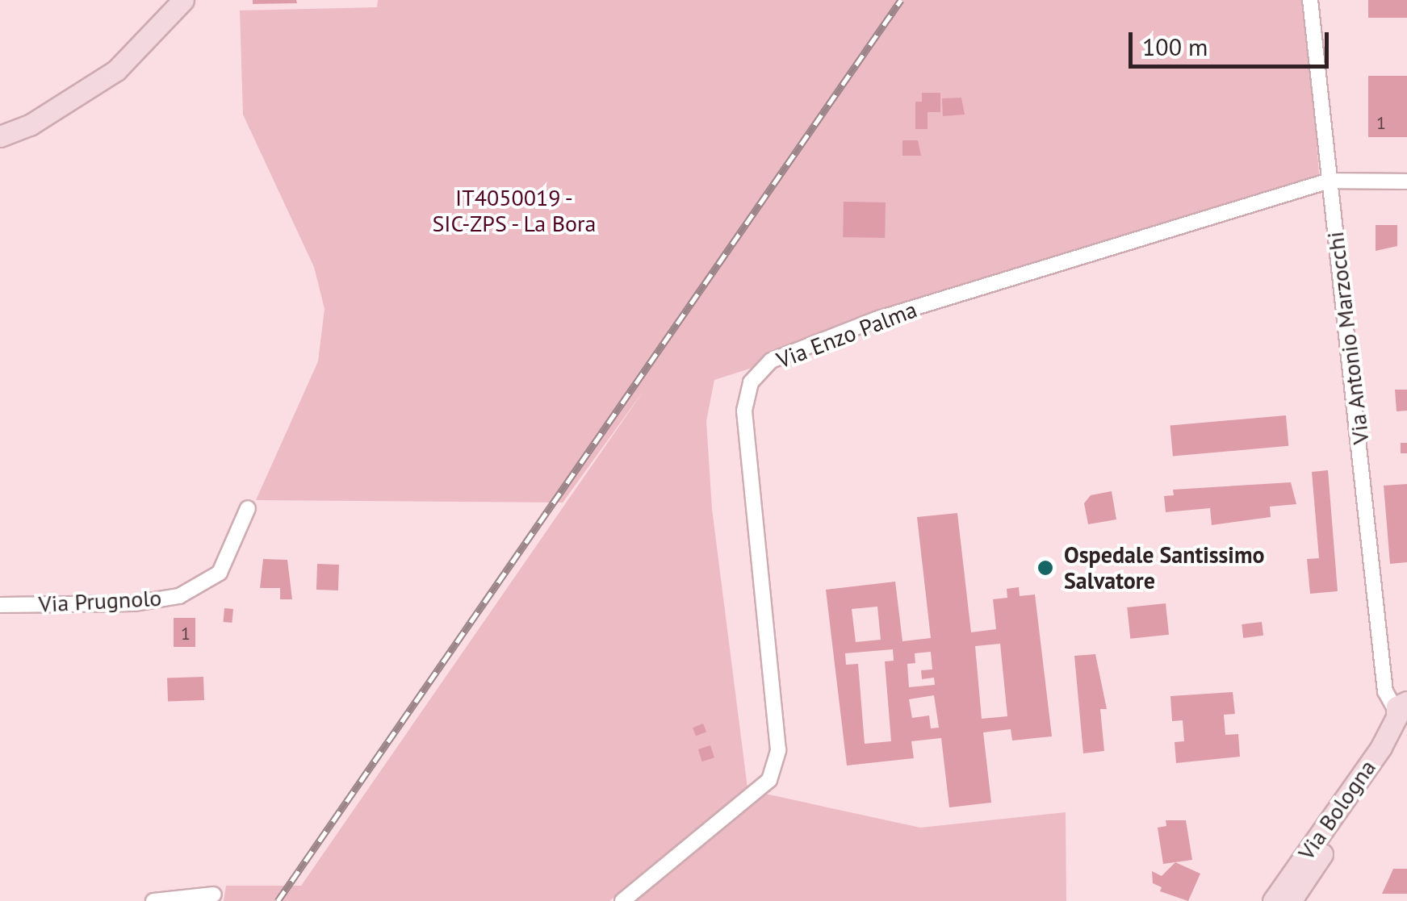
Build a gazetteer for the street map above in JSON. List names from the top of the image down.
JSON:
{
  "streets": {
    "main road": ["Via Bologna"],
    "street": ["Via Enzo Palma", "Via Antonio Marzocchi", "Via Prugnolo"]
  },
  "crossings": [
    ["Via Enzo Palma", "Via Antonio Marzocchi"],
    ["Via Antonio Marzocchi", "Via Bologna"]
  ],
  "parks": ["IT4050019 - SIC-ZPS - La Bora"],
  "places": ["Ospedale Santissimo Salvatore"],
  "house_numbers": ["1", "1"],
  "scale_bar": "100 m"
}
